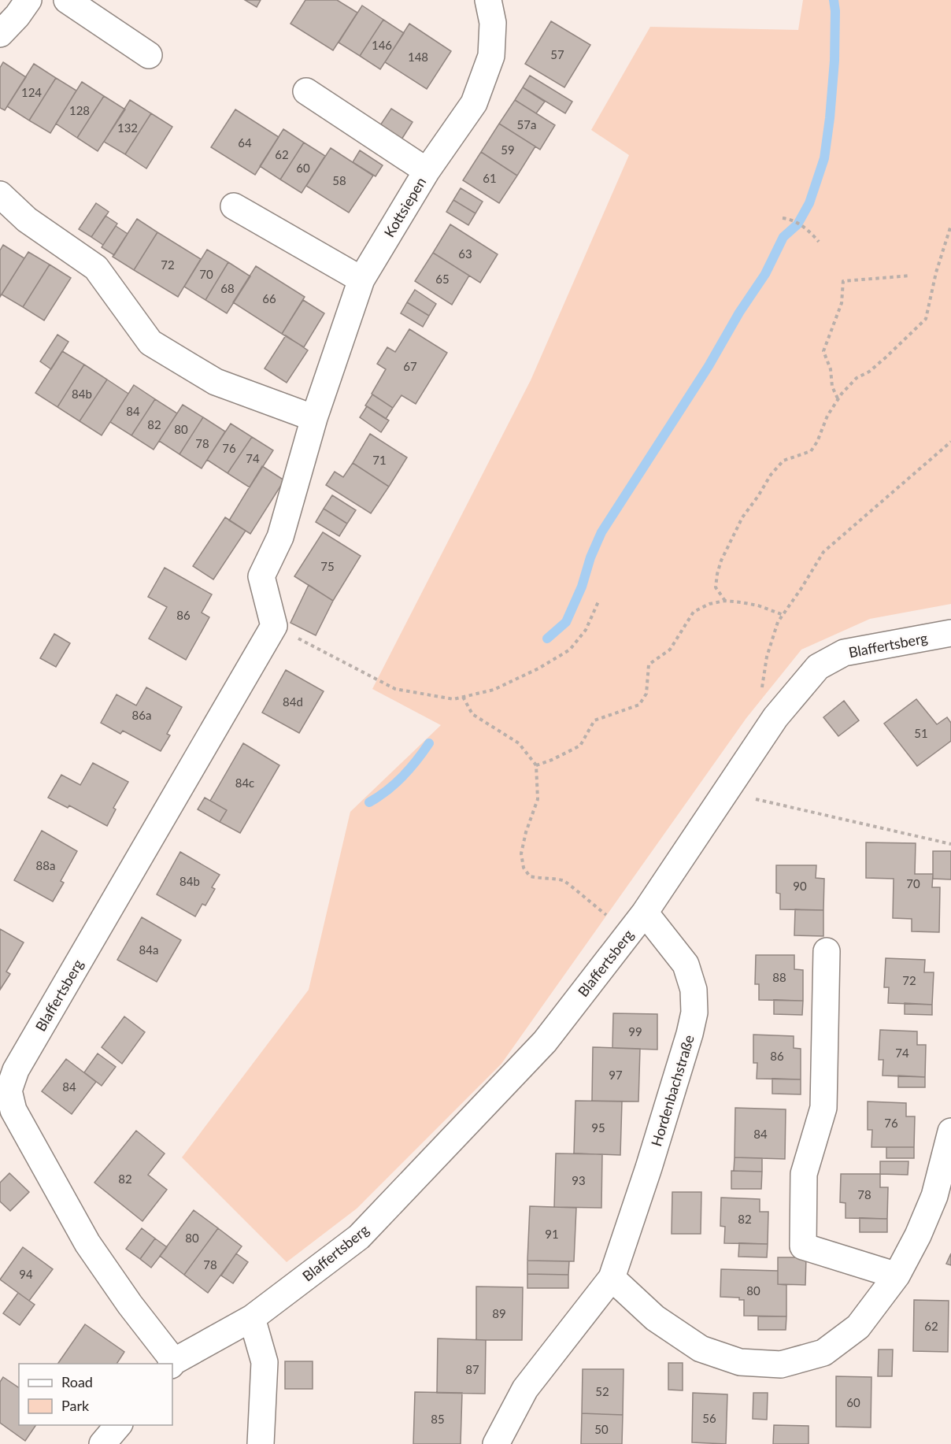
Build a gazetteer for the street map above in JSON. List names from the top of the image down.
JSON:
{
  "streets": {
    "street": ["Kottsiepen", "Blaffertsberg", "Hordenbachstraße"]
  },
  "crossings": [
    ["Kottsiepen", "Blaffertsberg"],
    ["Blaffertsberg", "Hordenbachstraße"]
  ],
  "house_numbers": [
    "146",
    "57",
    "148",
    "124",
    "128",
    "57a",
    "132",
    "64",
    "59",
    "62",
    "60",
    "61",
    "58",
    "63",
    "72",
    "70",
    "65",
    "68",
    "66",
    "67",
    "84b",
    "84",
    "82",
    "80",
    "78",
    "76",
    "74",
    "71",
    "75",
    "86",
    "84d",
    "86a",
    "51",
    "84c",
    "88a",
    "84b",
    "70",
    "90",
    "84a",
    "88",
    "72",
    "99",
    "74",
    "86",
    "97",
    "84",
    "76",
    "95",
    "84",
    "82",
    "93",
    "78",
    "82",
    "91",
    "80",
    "78",
    "94",
    "80",
    "89",
    "62",
    "87",
    "52",
    "60",
    "56",
    "85",
    "50"
  ],
  "legend": ["Road", "Park"]
}
